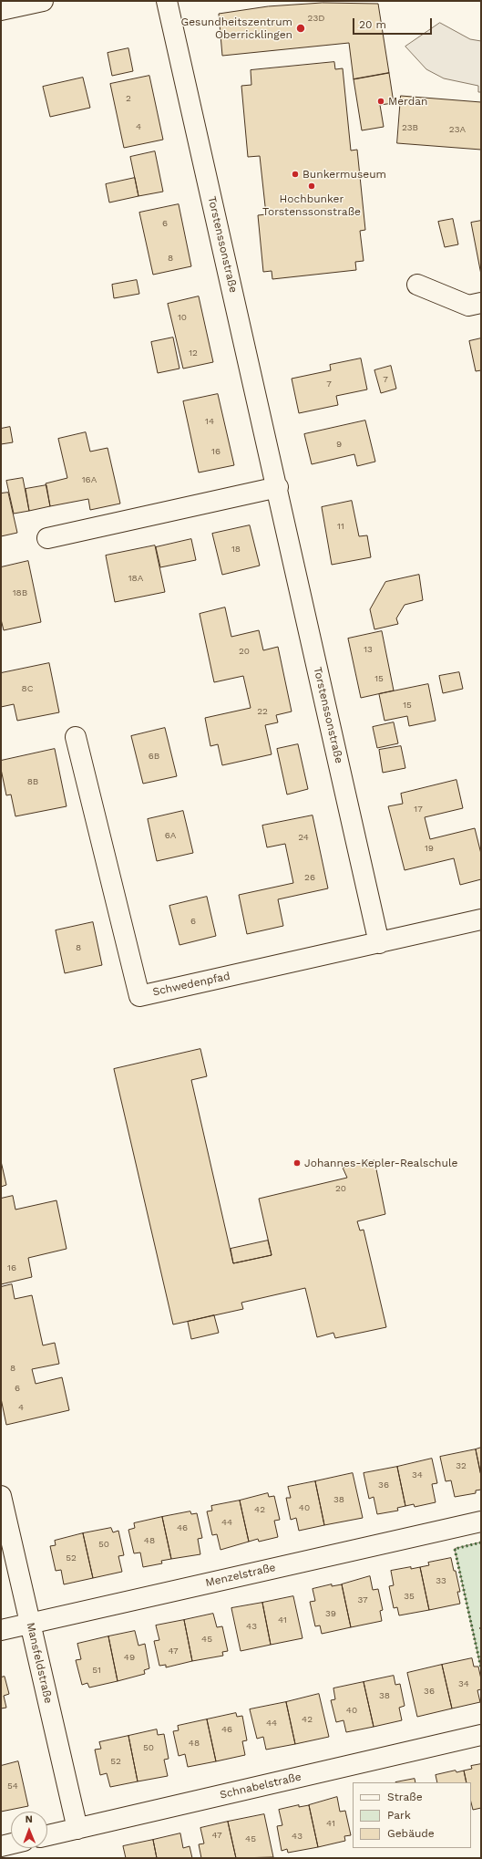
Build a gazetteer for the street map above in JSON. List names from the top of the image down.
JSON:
{
  "streets": {
    "street": [
      "Torstenssonstraße",
      "Schwedenpfad",
      "Menzelstraße",
      "Mansfeldstraße",
      "Schnabelstraße"
    ]
  },
  "crossings": [
    ["Torstenssonstraße", "Schwedenpfad"],
    ["Menzelstraße", "Mansfeldstraße"],
    ["Mansfeldstraße", "Schnabelstraße"]
  ],
  "places": [
    "Gesundheitszentrum Oberricklingen",
    "Merdan",
    "Bunkermuseum",
    "Hochbunker Torstenssonstraße",
    "Johannes-Kepler-Realschule"
  ],
  "house_numbers": [
    "23D",
    "2",
    "4",
    "23B",
    "23A",
    "6",
    "8",
    "10",
    "12",
    "7",
    "7",
    "14",
    "9",
    "16",
    "16A",
    "11",
    "18",
    "18A",
    "18B",
    "13",
    "20",
    "15",
    "8C",
    "15",
    "22",
    "6B",
    "8B",
    "17",
    "6A",
    "24",
    "19",
    "26",
    "6",
    "8",
    "20",
    "16",
    "8",
    "6",
    "4",
    "32",
    "34",
    "36",
    "38",
    "40",
    "42",
    "44",
    "46",
    "48",
    "50",
    "52",
    "33",
    "35",
    "37",
    "39",
    "41",
    "43",
    "45",
    "47",
    "49",
    "51",
    "34",
    "36",
    "38",
    "40",
    "42",
    "44",
    "46",
    "48",
    "50",
    "52",
    "54",
    "41",
    "47",
    "43",
    "45"
  ],
  "legend": ["Straße", "Park", "Gebäude"],
  "scale_bar": "20 m",
  "north": "top"
}
